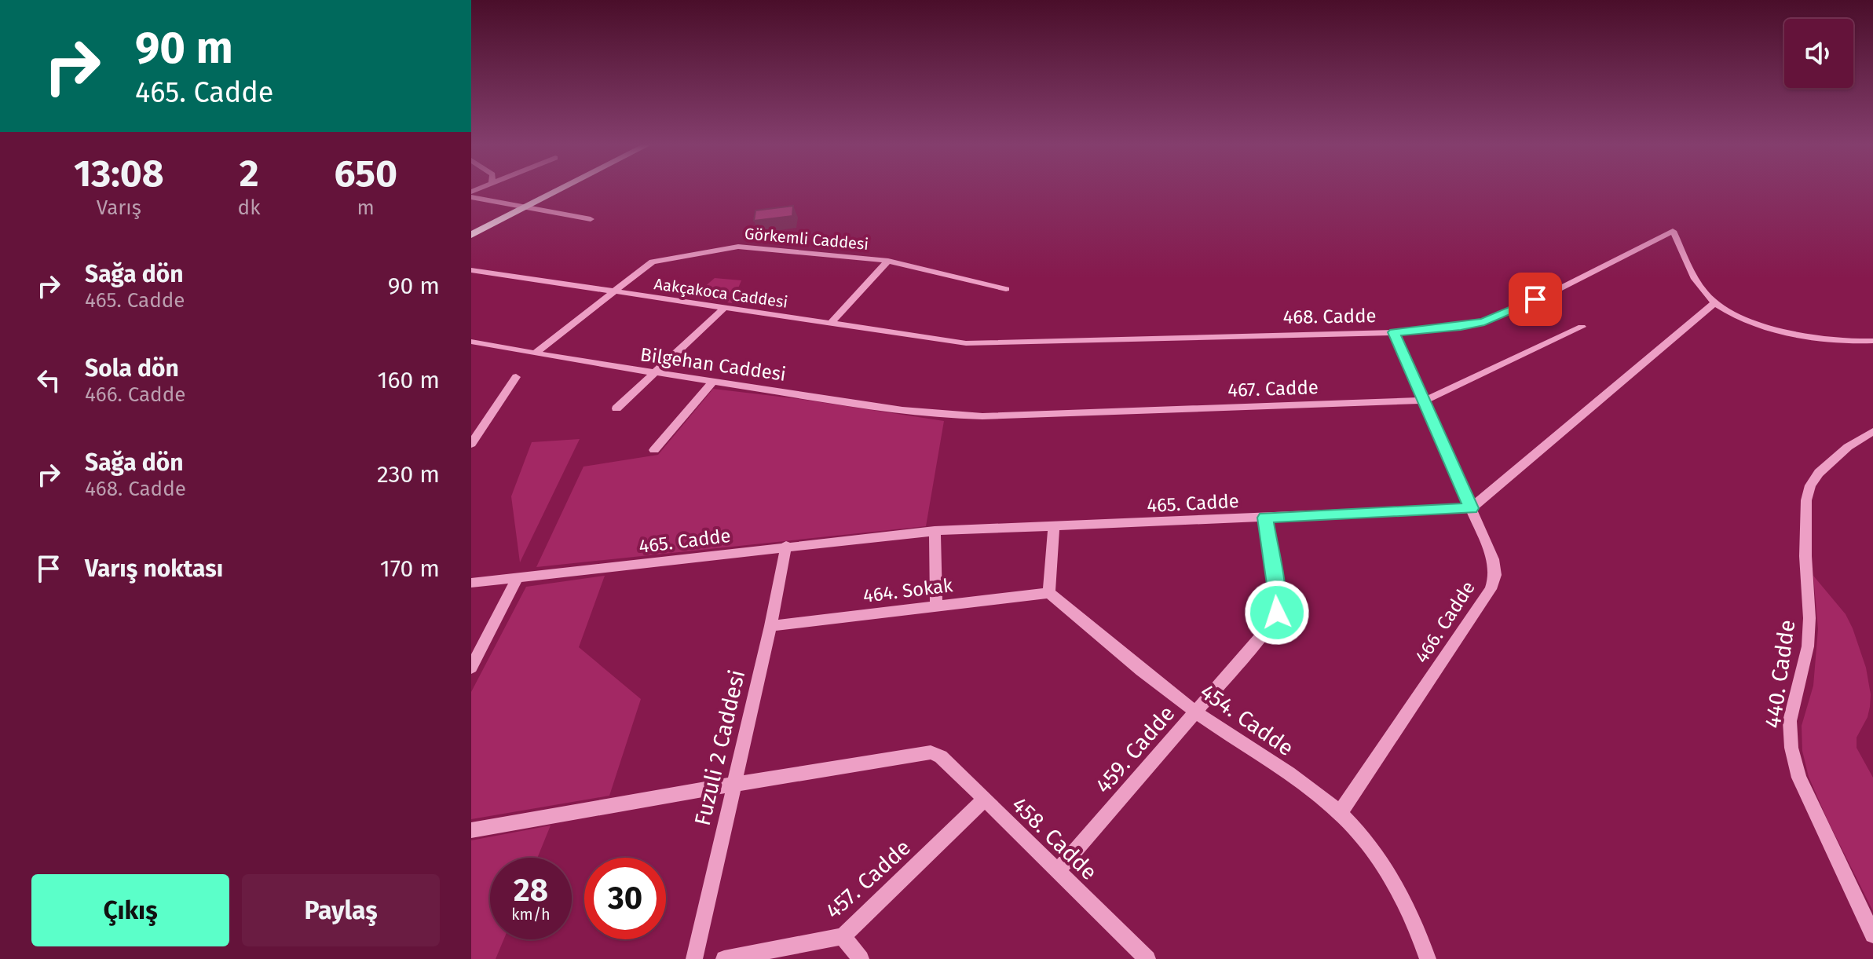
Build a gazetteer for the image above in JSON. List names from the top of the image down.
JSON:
{
  "streets": {
    "street": [
      "Görkemli Caddesi",
      "Aakçakoca Caddesi",
      "468. Cadde",
      "Bilgehan Caddesi",
      "467. Cadde",
      "465. Cadde",
      "464. Sokak",
      "466. Cadde",
      "440. Cadde",
      "454. Cadde",
      "Fuzuli 2 Caddesi",
      "459. Cadde",
      "458. Cadde",
      "457. Cadde"
    ]
  },
  "crossings": [
    ["Görkemli Caddesi", "Aakçakoca Caddesi"],
    ["Görkemli Caddesi", "Bilgehan Caddesi"],
    ["Aakçakoca Caddesi", "468. Cadde"],
    ["468. Cadde", "466. Cadde"],
    ["Bilgehan Caddesi", "467. Cadde"],
    ["467. Cadde", "466. Cadde"],
    ["465. Cadde", "466. Cadde"],
    ["465. Cadde", "Fuzuli 2 Caddesi"],
    ["465. Cadde", "459. Cadde"],
    ["464. Sokak", "454. Cadde"],
    ["464. Sokak", "Fuzuli 2 Caddesi"],
    ["466. Cadde", "454. Cadde"],
    ["454. Cadde", "459. Cadde"],
    ["Fuzuli 2 Caddesi", "458. Cadde"],
    ["459. Cadde", "458. Cadde"],
    ["458. Cadde", "457. Cadde"]
  ],
  "page": {
    "turn": ["90 m", "465. Cadde"],
    "eta": [
      "13:08",
      "Varış",
      "2",
      "dk",
      "650",
      "m"
    ],
    "list": [
      {
        "name": "Sağa dön",
        "note": "465. Cadde",
        "value": "90 m"
      },
      {
        "name": "Sola dön",
        "note": "466. Cadde",
        "value": "160 m"
      },
      {
        "name": "Sağa dön",
        "note": "468. Cadde",
        "value": "230 m"
      },
      {
        "name": "Varış noktası",
        "value": "170 m"
      }
    ],
    "speed": "28 km/h",
    "limit": "30",
    "buttons": ["Çıkış", "Paylaş"]
  }
}
